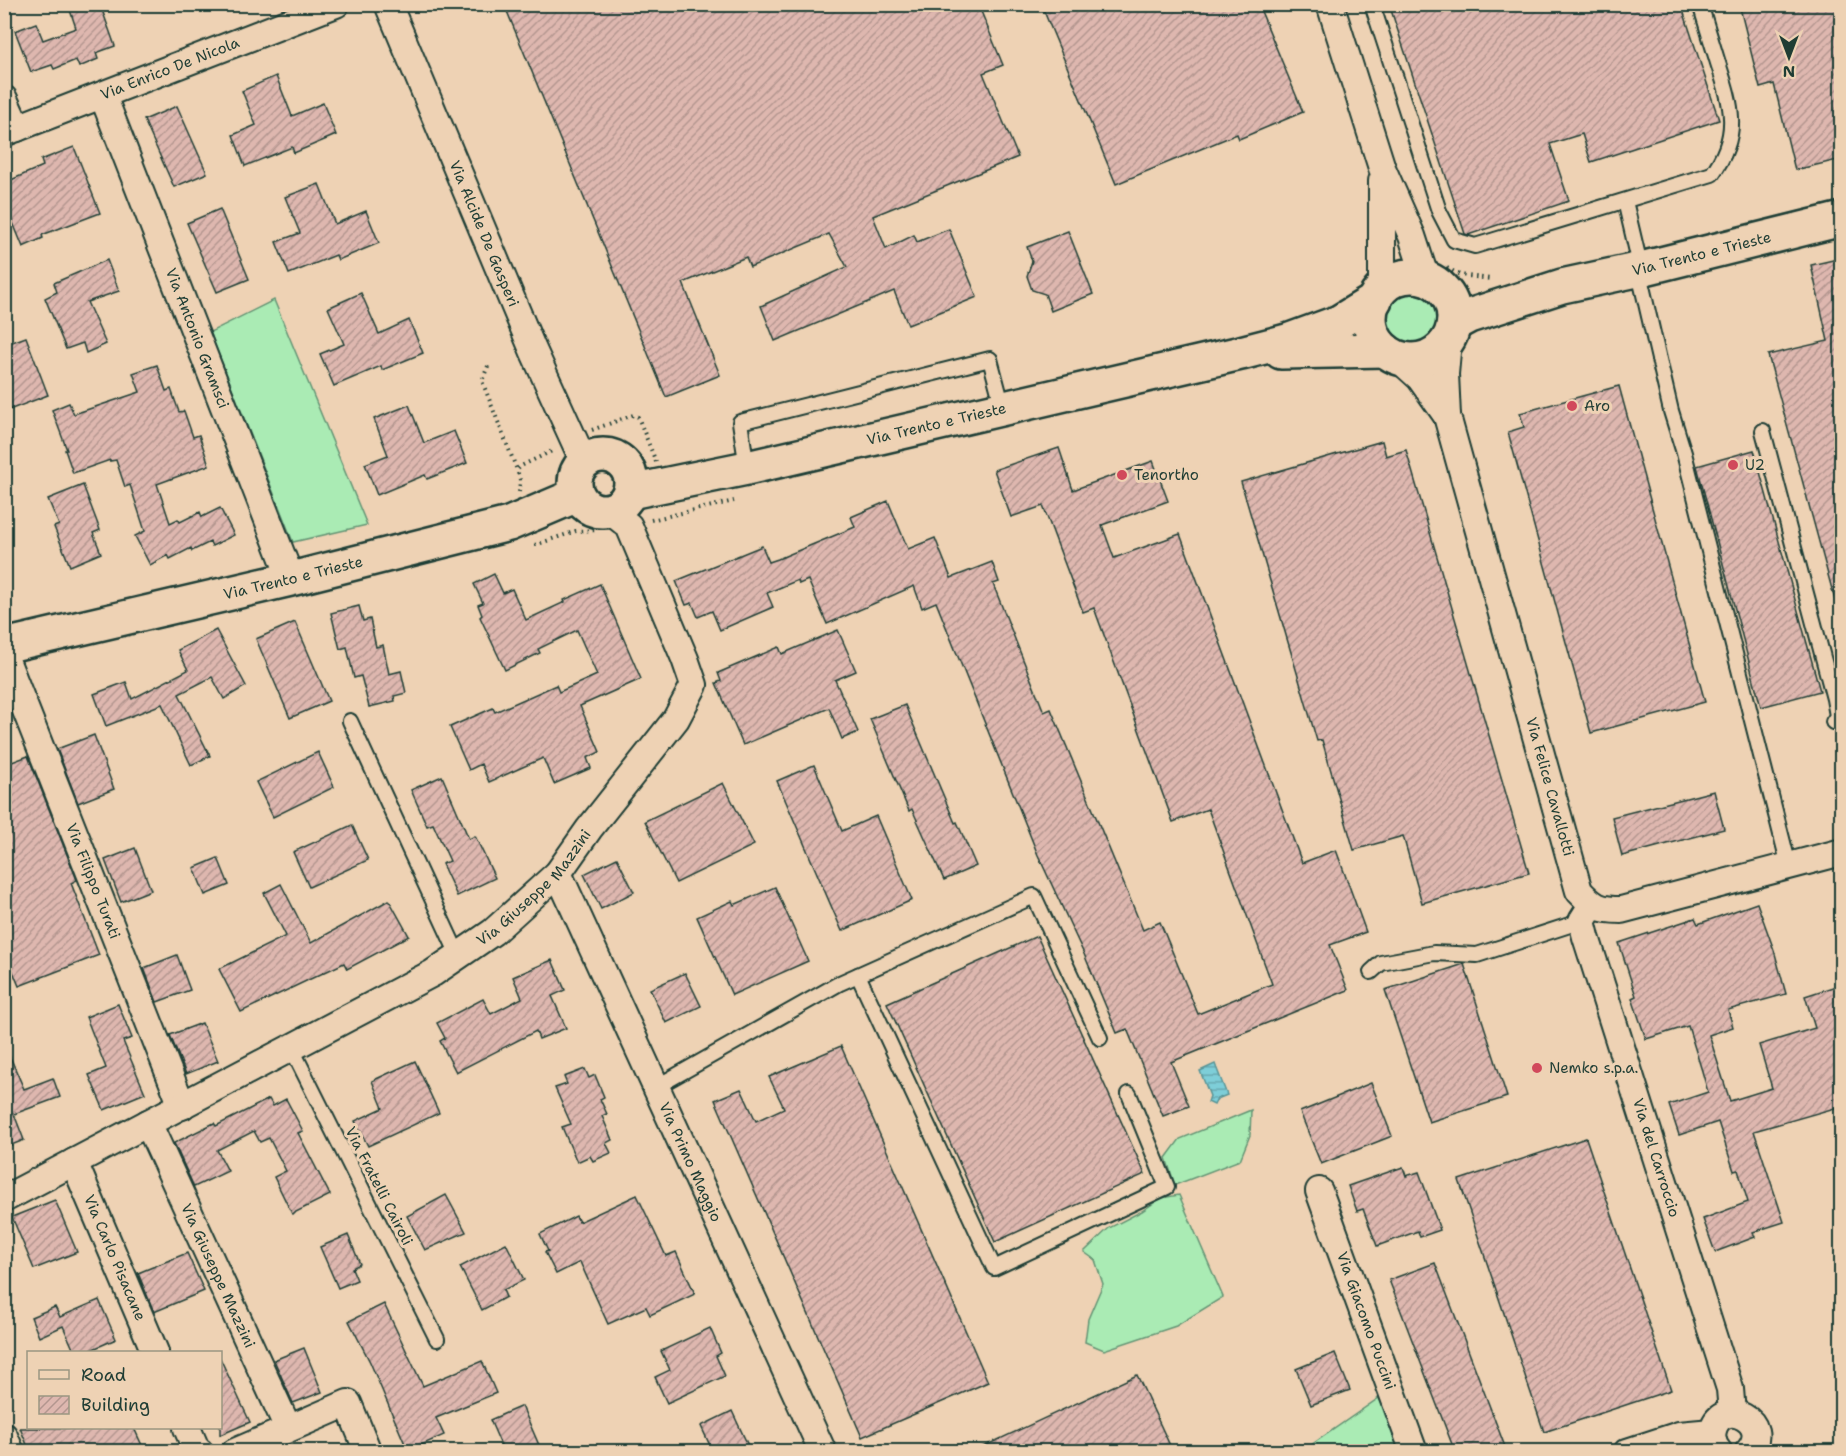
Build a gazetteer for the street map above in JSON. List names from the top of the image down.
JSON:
{
  "streets": {
    "street": [
      "Via Enrico De Nicola",
      "Via Alcide De Gasperi",
      "Via Trento e Trieste",
      "Via Antonio Gramsci",
      "Via Felice Cavallotti",
      "Via Filippo Turati",
      "Via Giuseppe Mazzini",
      "Via del Carroccio",
      "Via Primo Maggio",
      "Via Carlo Pisacane",
      "Via Giacomo Puccini"
    ],
    "lane": ["Via Fratelli Cairoli"]
  },
  "crossings": [
    ["Via Enrico De Nicola", "Via Antonio Gramsci"],
    ["Via Alcide De Gasperi", "Via Trento e Trieste"],
    ["Via Alcide De Gasperi", "Via Giuseppe Mazzini"],
    ["Via Trento e Trieste", "Via Antonio Gramsci"],
    ["Via Trento e Trieste", "Via Felice Cavallotti"],
    ["Via Trento e Trieste", "Via Giuseppe Mazzini"],
    ["Via Felice Cavallotti", "Via del Carroccio"],
    ["Via Filippo Turati", "Via Giuseppe Mazzini"],
    ["Via Giuseppe Mazzini", "Via Primo Maggio"],
    ["Via Giuseppe Mazzini", "Via Fratelli Cairoli"],
    ["Via Giuseppe Mazzini", "Via Carlo Pisacane"]
  ],
  "places": [
    "Aro",
    "U2",
    "Tenortho",
    "Nemko s.p.a."
  ],
  "legend": ["Road", "Building"],
  "north": "bottom"
}
